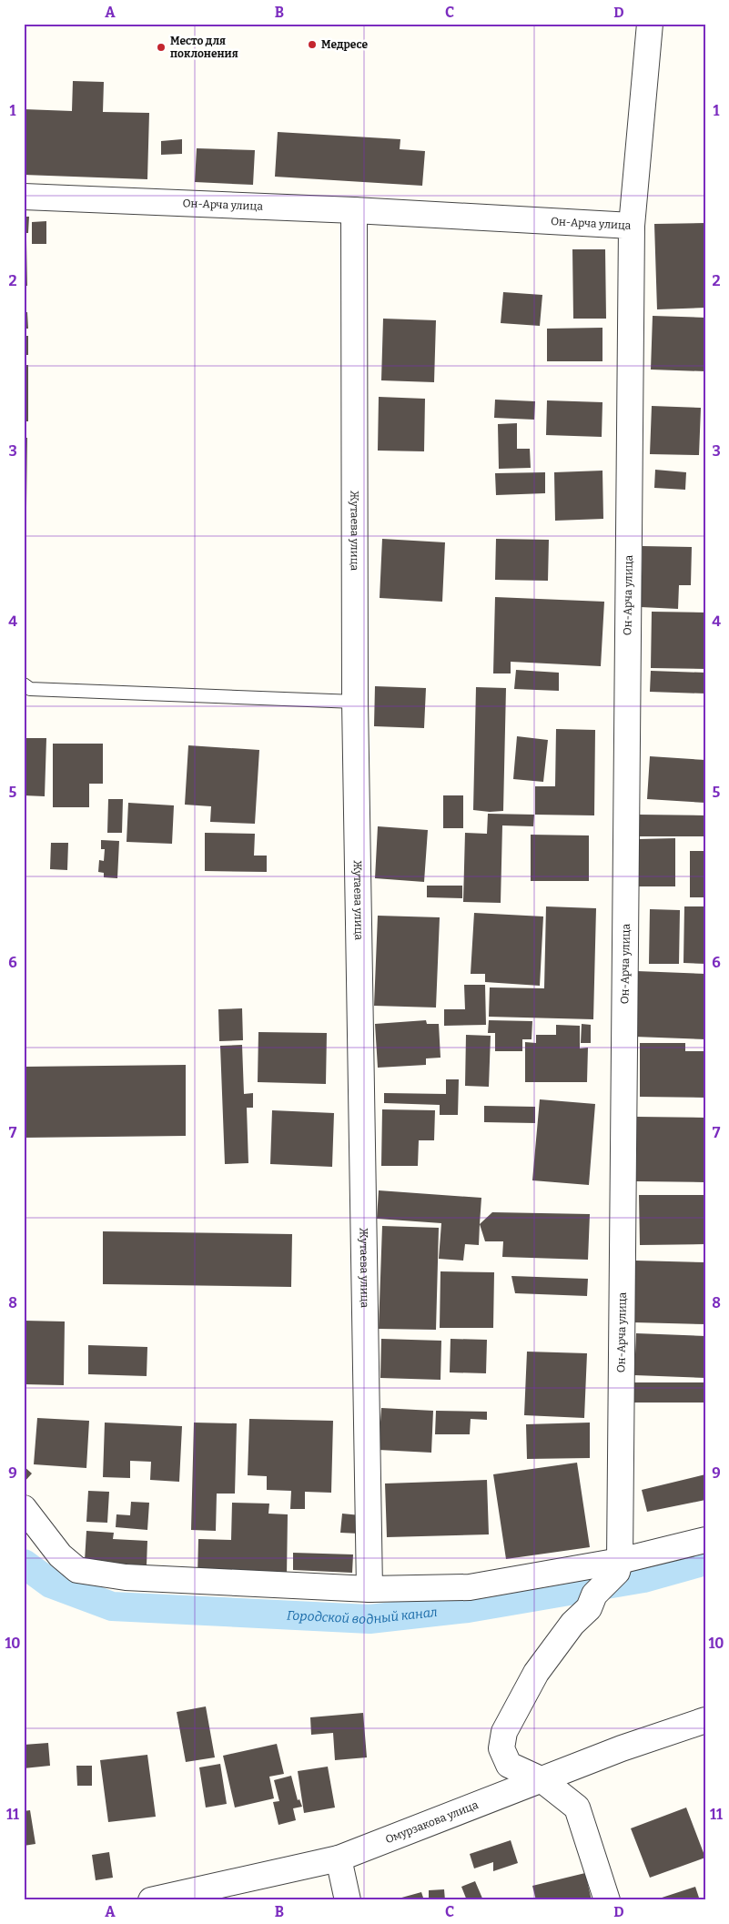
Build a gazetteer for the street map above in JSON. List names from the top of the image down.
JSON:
{
  "streets": {
    "street": ["Он-Арча улица", "Жутаева улица", "Омурзакова улица"]
  },
  "crossings": [
    ["Он-Арча улица", "Жутаева улица"]
  ],
  "water": ["Городской водный канал"],
  "places": ["Медресе", "Место для поклонения"],
  "grid": {
    "columns": [
      "A",
      "B",
      "C",
      "D"
    ],
    "rows": [
      "1",
      "2",
      "3",
      "4",
      "5",
      "6",
      "7",
      "8",
      "9",
      "10",
      "11"
    ]
  }
}
